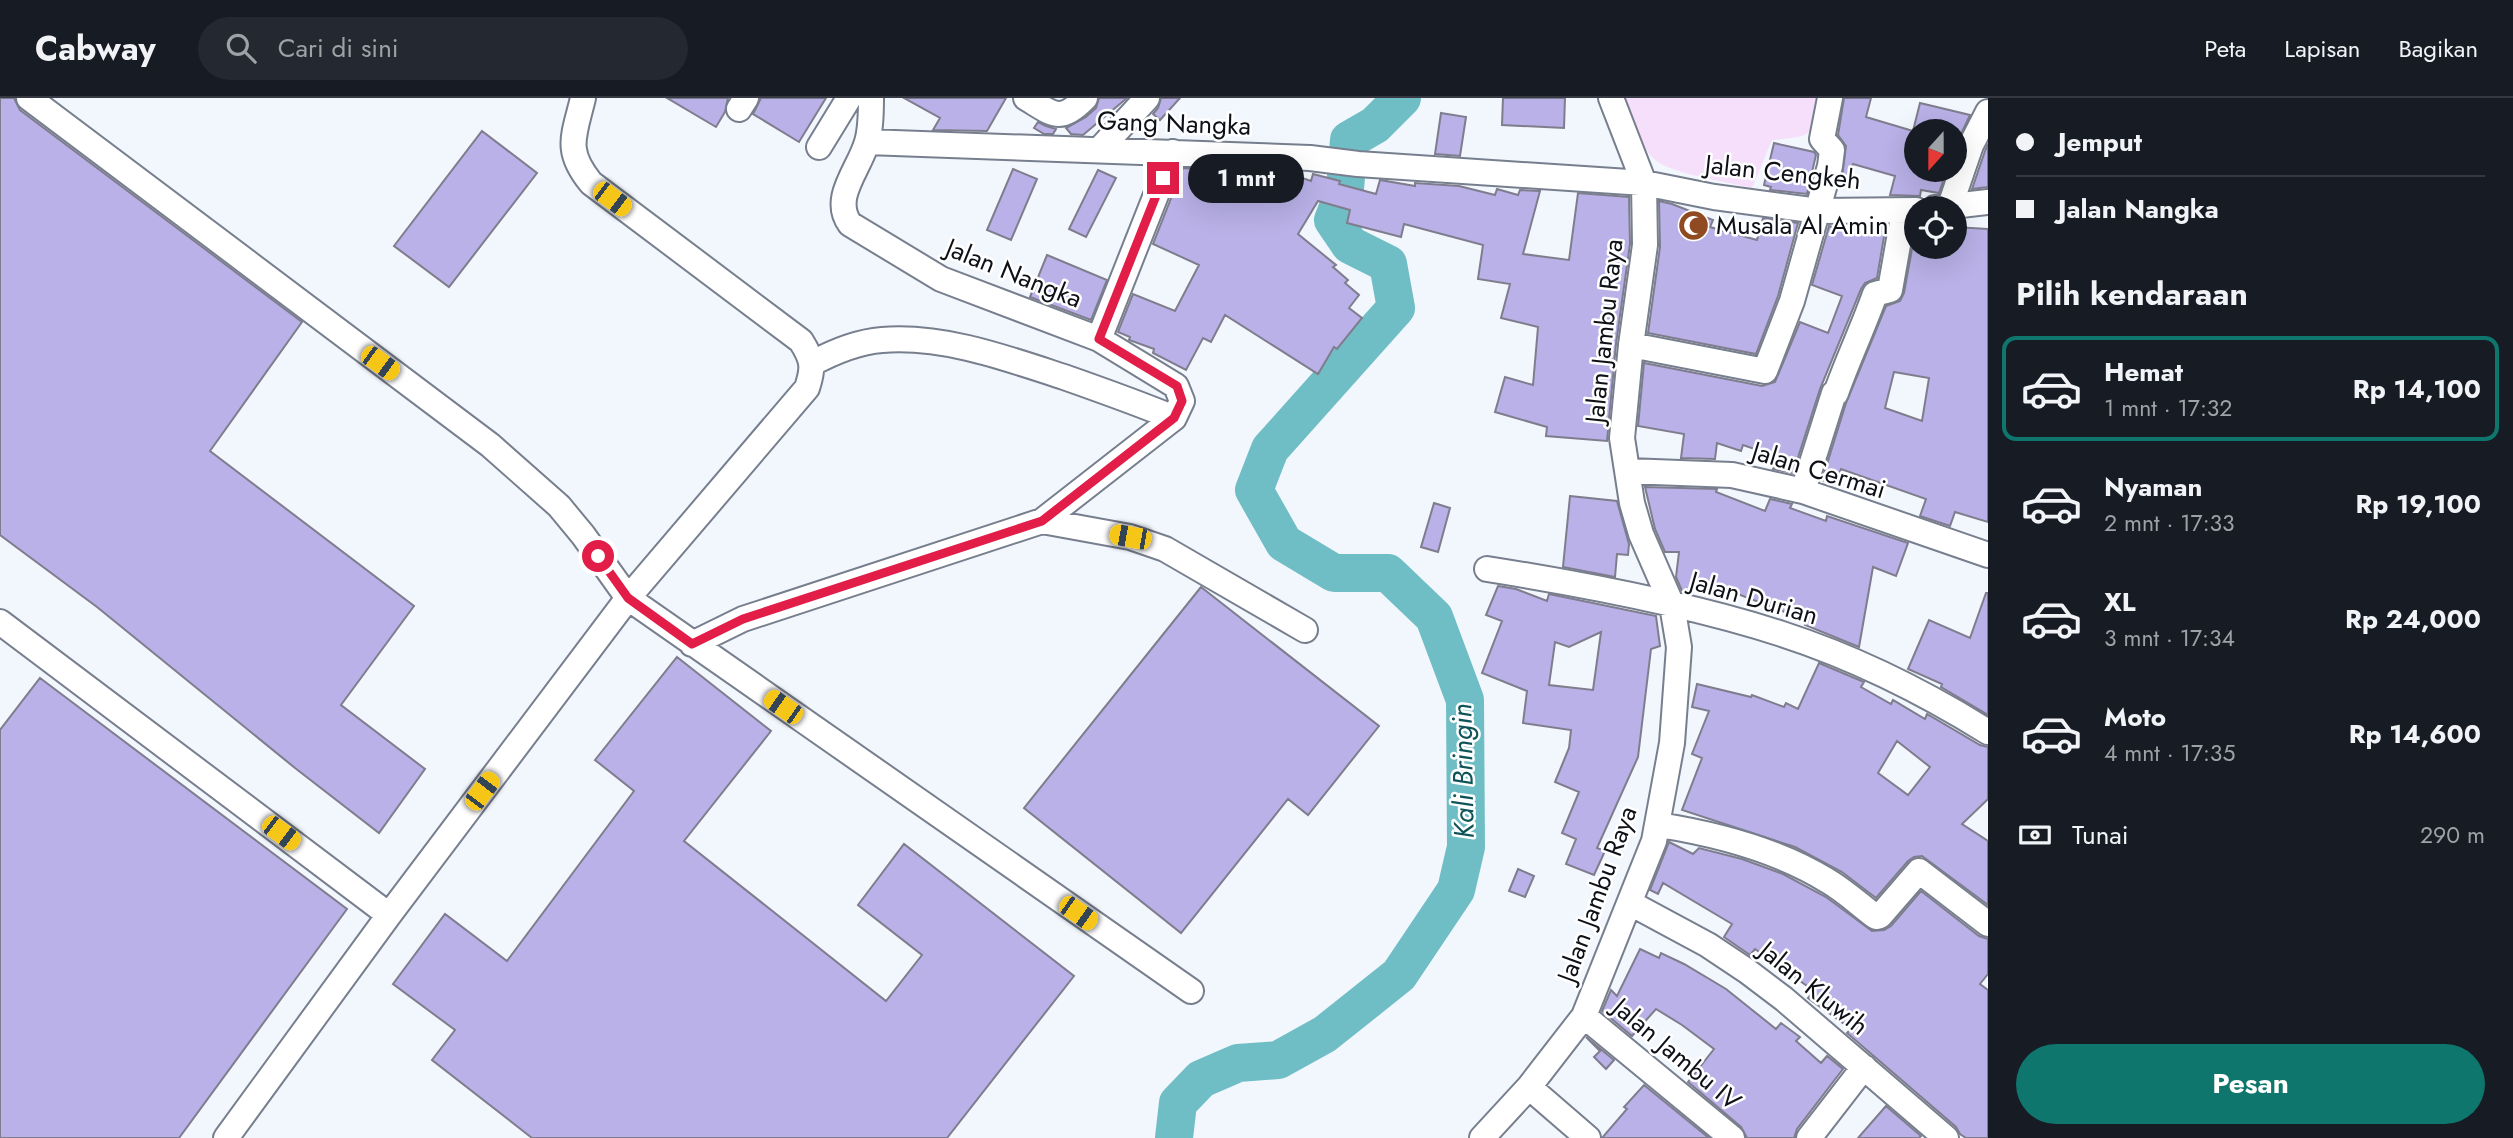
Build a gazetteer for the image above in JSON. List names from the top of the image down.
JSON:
{
  "streets": {
    "street": [
      "Gang Nangka",
      "Jalan Cengkeh",
      "Jalan Nangka",
      "Jalan Jambu Raya",
      "Jalan Cermai",
      "Jalan Durian",
      "Jalan Kluwih",
      "Jalan Jambu IV"
    ]
  },
  "crossings": [
    ["Gang Nangka", "Jalan Cengkeh"],
    ["Gang Nangka", "Jalan Nangka"],
    ["Gang Nangka", "Jalan Jambu Raya"],
    ["Jalan Cengkeh", "Jalan Jambu Raya"],
    ["Jalan Jambu Raya", "Jalan Cermai"],
    ["Jalan Jambu Raya", "Jalan Durian"],
    ["Jalan Jambu Raya", "Jalan Kluwih"],
    ["Jalan Jambu Raya", "Jalan Jambu IV"]
  ],
  "water": ["Kali Bringin"],
  "places": {
    "mosque": ["Musala Al Amin"]
  },
  "north": "bottom",
  "page": {
    "header": "Cabway",
    "search": "Cari di sini",
    "nav": ["Peta", "Lapisan", "Bagikan"],
    "banner": ["Jemput", "Jalan Nangka"],
    "bubble": "1 mnt",
    "heading": "Pilih kendaraan",
    "list": [
      {
        "name": "Hemat",
        "note": "1 mnt · 17:32",
        "value": "Rp 14,100"
      },
      {
        "name": "Nyaman",
        "note": "2 mnt · 17:33",
        "value": "Rp 19,100"
      },
      {
        "name": "XL",
        "note": "3 mnt · 17:34",
        "value": "Rp 24,000"
      },
      {
        "name": "Moto",
        "note": "4 mnt · 17:35",
        "value": "Rp 14,600"
      }
    ],
    "pay": ["Tunai", "290 m"],
    "buttons": "Pesan"
  }
}
